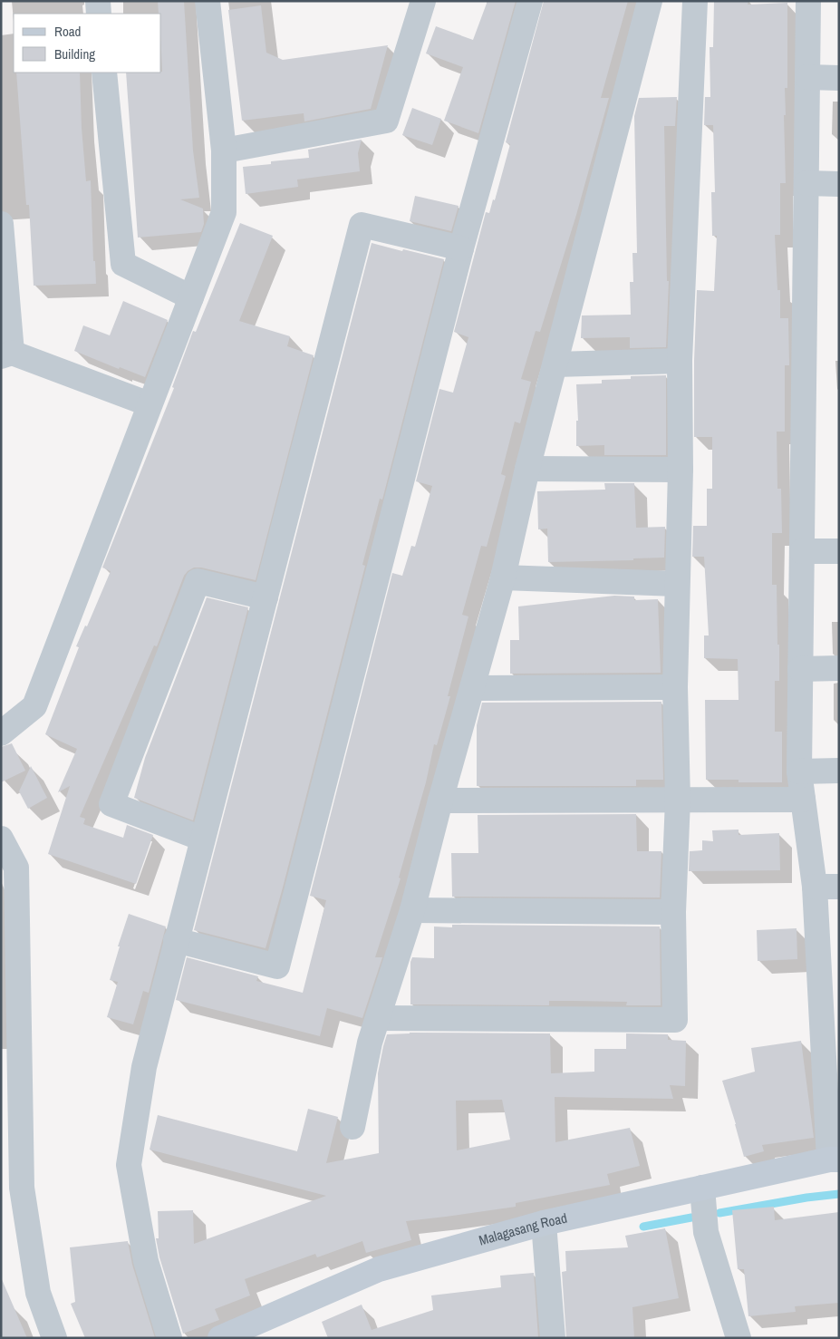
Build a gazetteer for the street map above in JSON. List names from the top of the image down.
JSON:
{
  "streets": {
    "main road": ["Malagasang Road"]
  },
  "legend": ["Road", "Building"]
}
